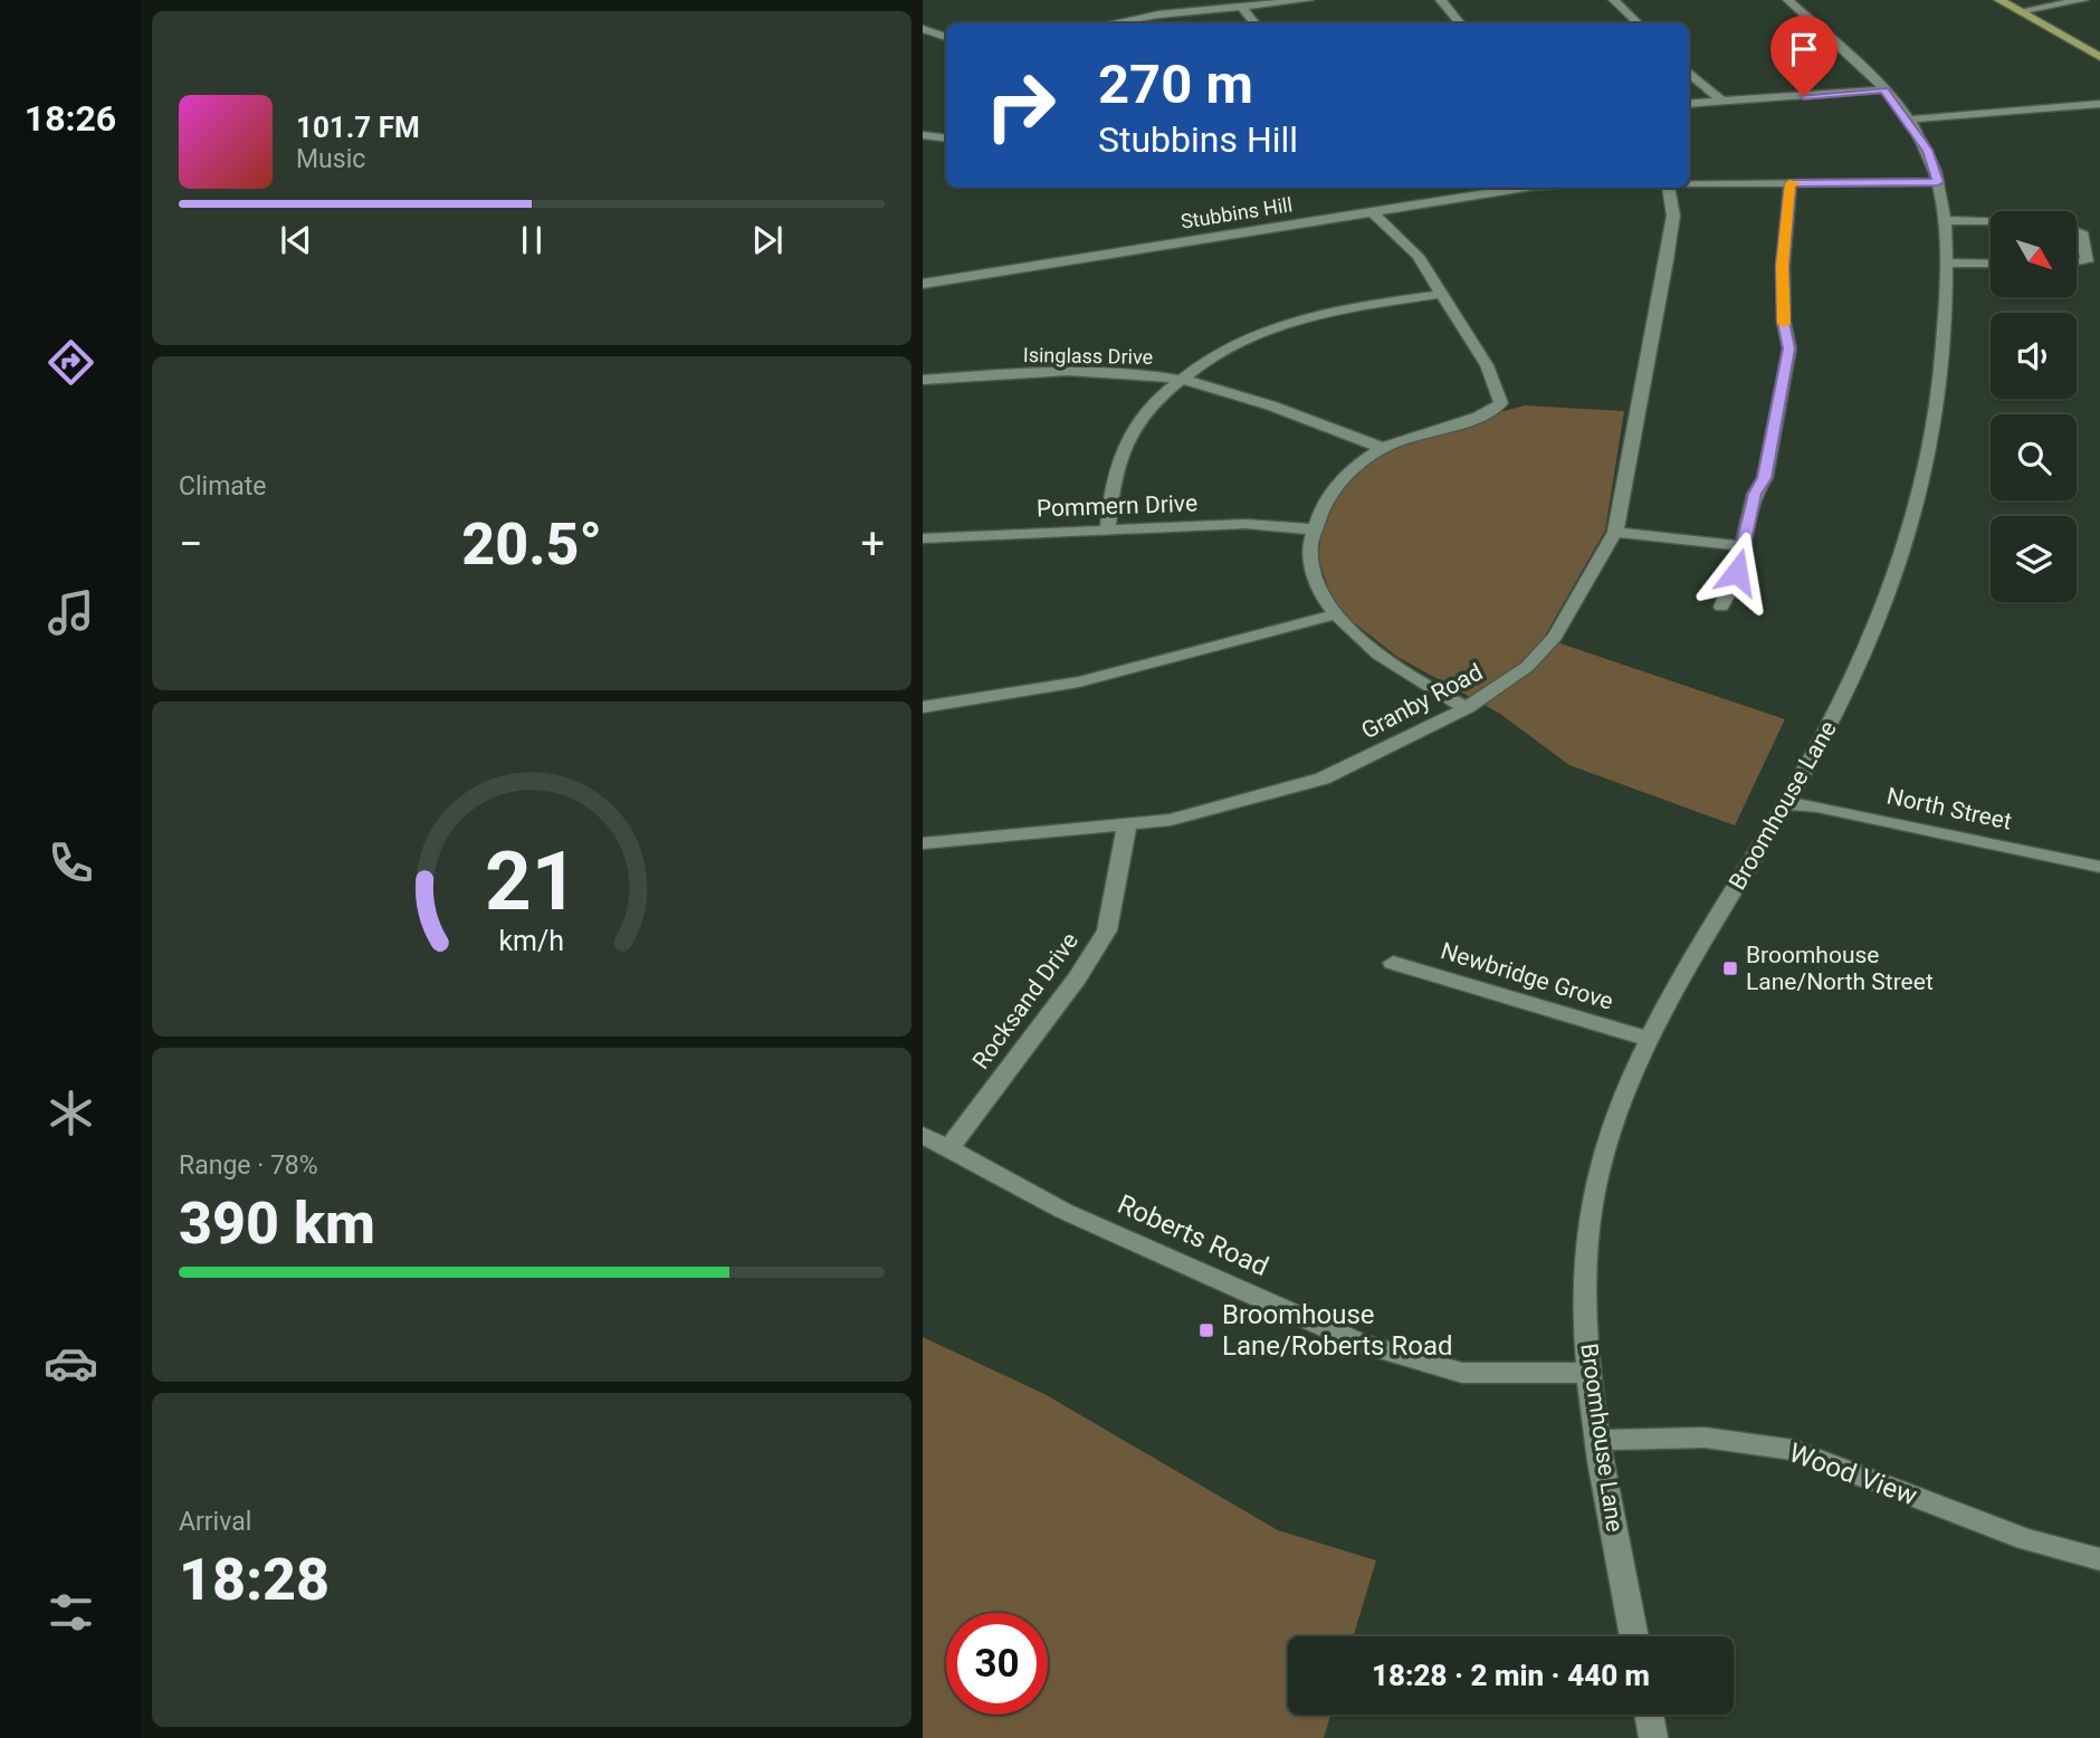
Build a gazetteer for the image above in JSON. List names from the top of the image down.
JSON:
{
  "streets": {
    "street": [
      "Stubbins Hill",
      "Isinglass Drive",
      "Pommern Drive",
      "Granby Road",
      "Broomhouse Lane",
      "North Street",
      "Newbridge Grove",
      "Rocksand Drive",
      "Roberts Road",
      "Wood View"
    ]
  },
  "crossings": [
    ["Granby Road", "Rocksand Drive"],
    ["Broomhouse Lane", "North Street"],
    ["Broomhouse Lane", "Newbridge Grove"],
    ["Broomhouse Lane", "Roberts Road"],
    ["Broomhouse Lane", "Wood View"],
    ["Rocksand Drive", "Roberts Road"]
  ],
  "places": {
    "transit": ["Broomhouse Lane/North Street", "Broomhouse Lane/Roberts Road"]
  },
  "north": "bottom right",
  "page": {
    "tabs": "18:26",
    "turn": ["270 m", "Stubbins Hill"],
    "song": ["101.7 FM", "Music"],
    "tile": [
      "Climate",
      ["Range · 78%", "390 km"],
      ["Arrival", "18:28"]
    ],
    "heat": ["−", "20.5°", "+"],
    "limit": "30",
    "trip": "18:28 · 2 min · 440 m",
    "gauge": ["21", "km/h"]
  }
}
